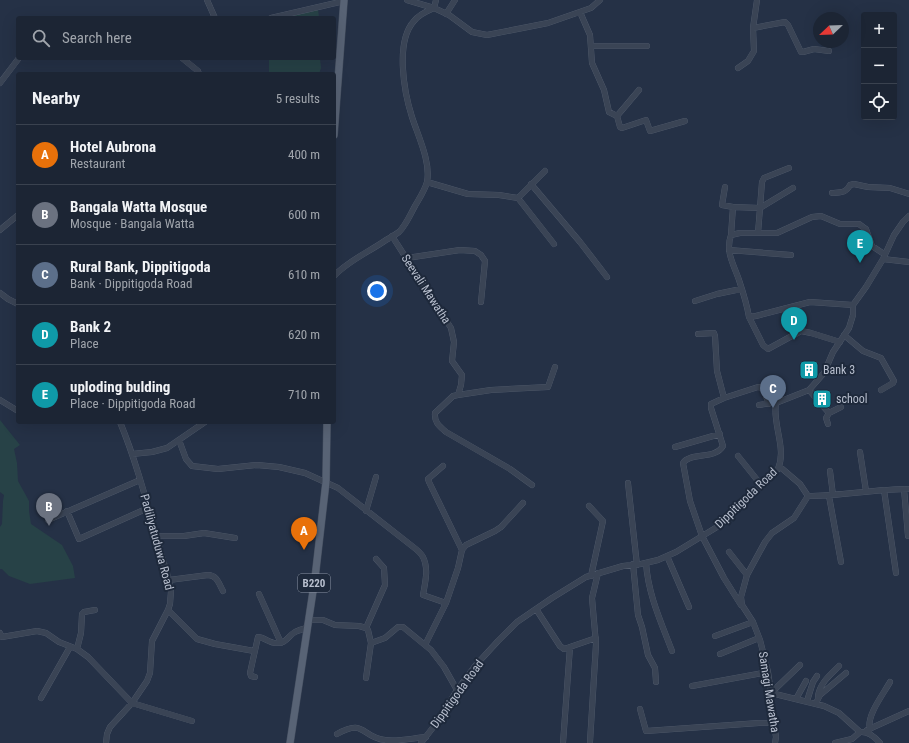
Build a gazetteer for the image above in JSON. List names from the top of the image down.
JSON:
{
  "streets": {
    "main road": ["B220"],
    "street": [
      "Seevali Mawatha",
      "Dippitigoda Road",
      "Padiliyatuduwa Road",
      "Samagi Mawatha"
    ]
  },
  "crossings": [
    ["Dippitigoda Road", "Samagi Mawatha"]
  ],
  "places": {
    "building": ["Bank 3", "school"]
  },
  "north": "bottom left",
  "page": {
    "map_buttons": ["+", "−"],
    "search": "Search here",
    "heading": ["Nearby", "5 results"],
    "list": [
      {
        "mark": "A",
        "name": "Hotel Aubrona",
        "note": "Restaurant",
        "value": "400 m"
      },
      {
        "mark": "B",
        "name": "Bangala Watta Mosque",
        "note": "Mosque · Bangala Watta",
        "value": "600 m"
      },
      {
        "mark": "C",
        "name": "Rural Bank, Dippitigoda",
        "note": "Bank · Dippitigoda Road",
        "value": "610 m"
      },
      {
        "mark": "D",
        "name": "Bank 2",
        "note": "Place",
        "value": "620 m"
      },
      {
        "mark": "E",
        "name": "uploding bulding",
        "note": "Place · Dippitigoda Road",
        "value": "710 m"
      }
    ],
    "pins": [
      "E",
      "D",
      "C",
      "B",
      "A"
    ]
  }
}
